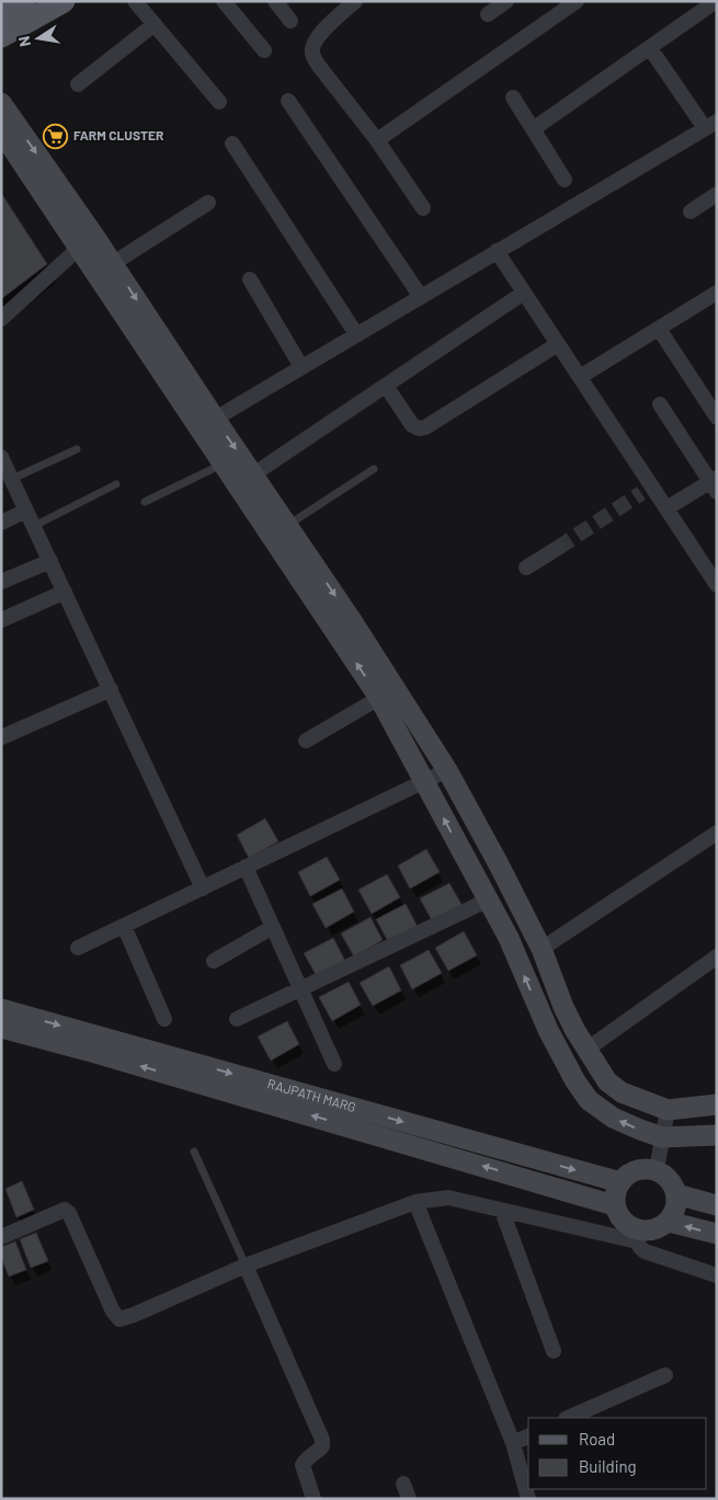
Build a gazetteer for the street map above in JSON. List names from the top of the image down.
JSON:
{
  "streets": {
    "street": ["RAJPATH MARG"]
  },
  "places": {
    "supermarket": ["FARM CLUSTER"]
  },
  "legend": ["Road", "Building"],
  "north": "left"
}
